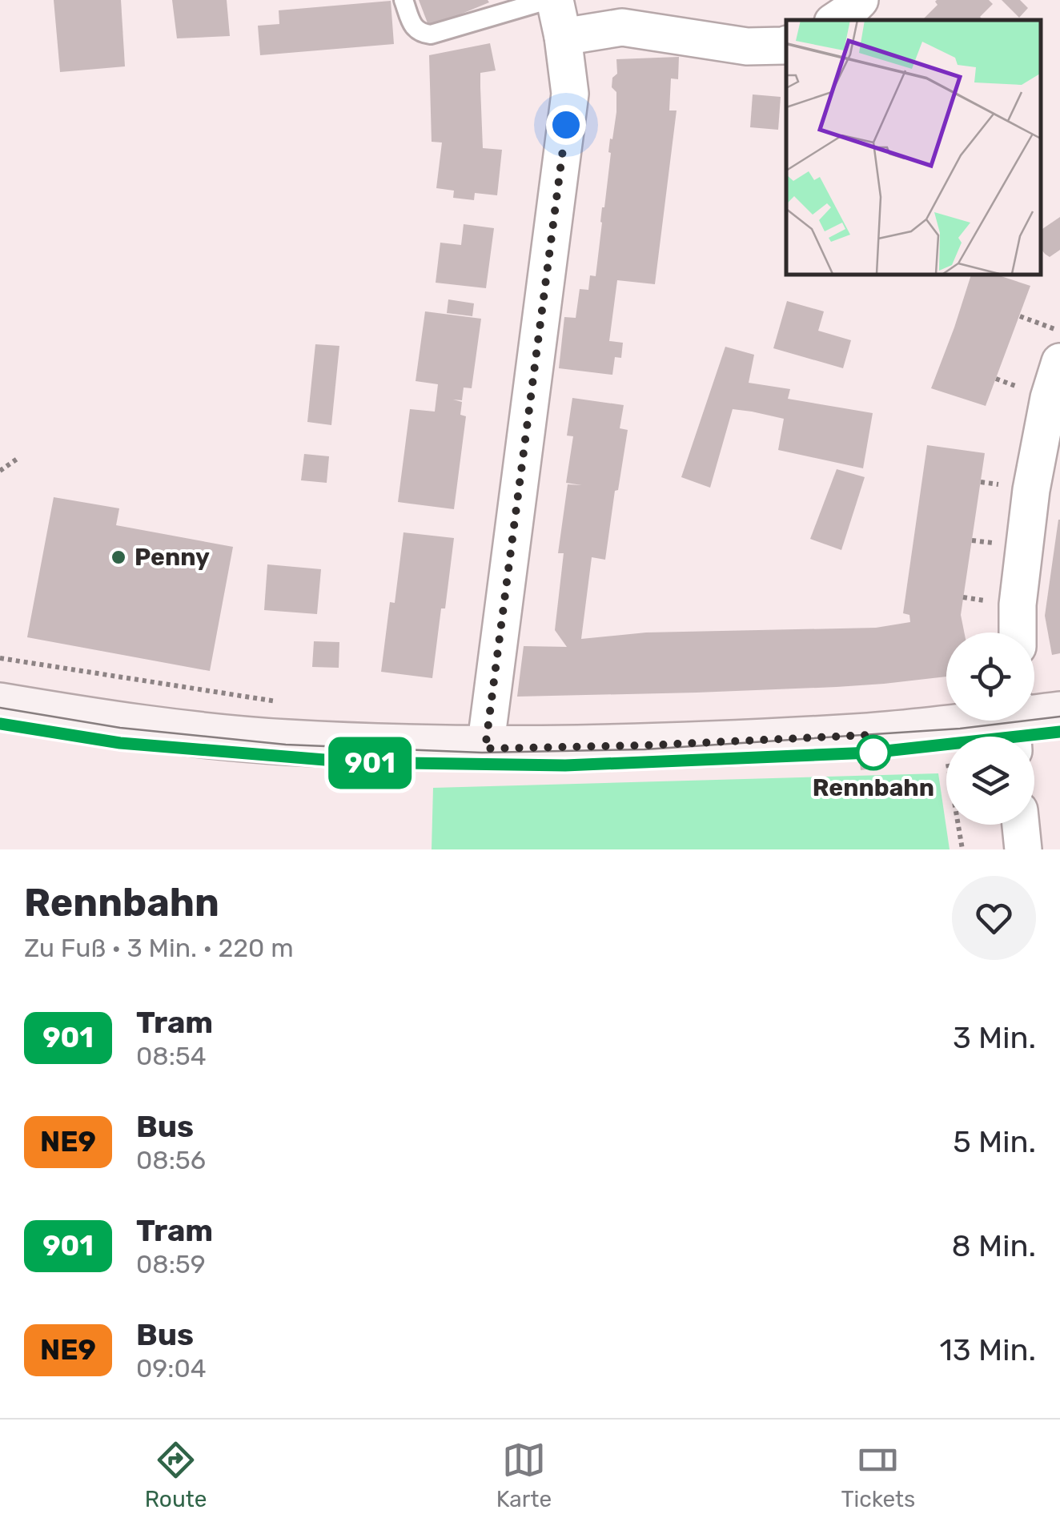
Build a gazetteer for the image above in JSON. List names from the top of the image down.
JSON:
{
  "places": ["Penny", "Rennbahn"],
  "lines": ["tram line 901"],
  "page": {
    "on_map": "901",
    "heading": ["Rennbahn", "Zu Fuß · 3 Min. · 220 m"],
    "list": [
      {
        "mark": "901",
        "name": "Tram",
        "note": "08:54",
        "value": "3 Min."
      },
      {
        "mark": "NE9",
        "name": "Bus",
        "note": "08:56",
        "value": "5 Min."
      },
      {
        "mark": "901",
        "name": "Tram",
        "note": "08:59",
        "value": "8 Min."
      },
      {
        "mark": "NE9",
        "name": "Bus",
        "note": "09:04",
        "value": "13 Min."
      }
    ],
    "tabs": ["Route", "Karte", "Tickets"]
  }
}
